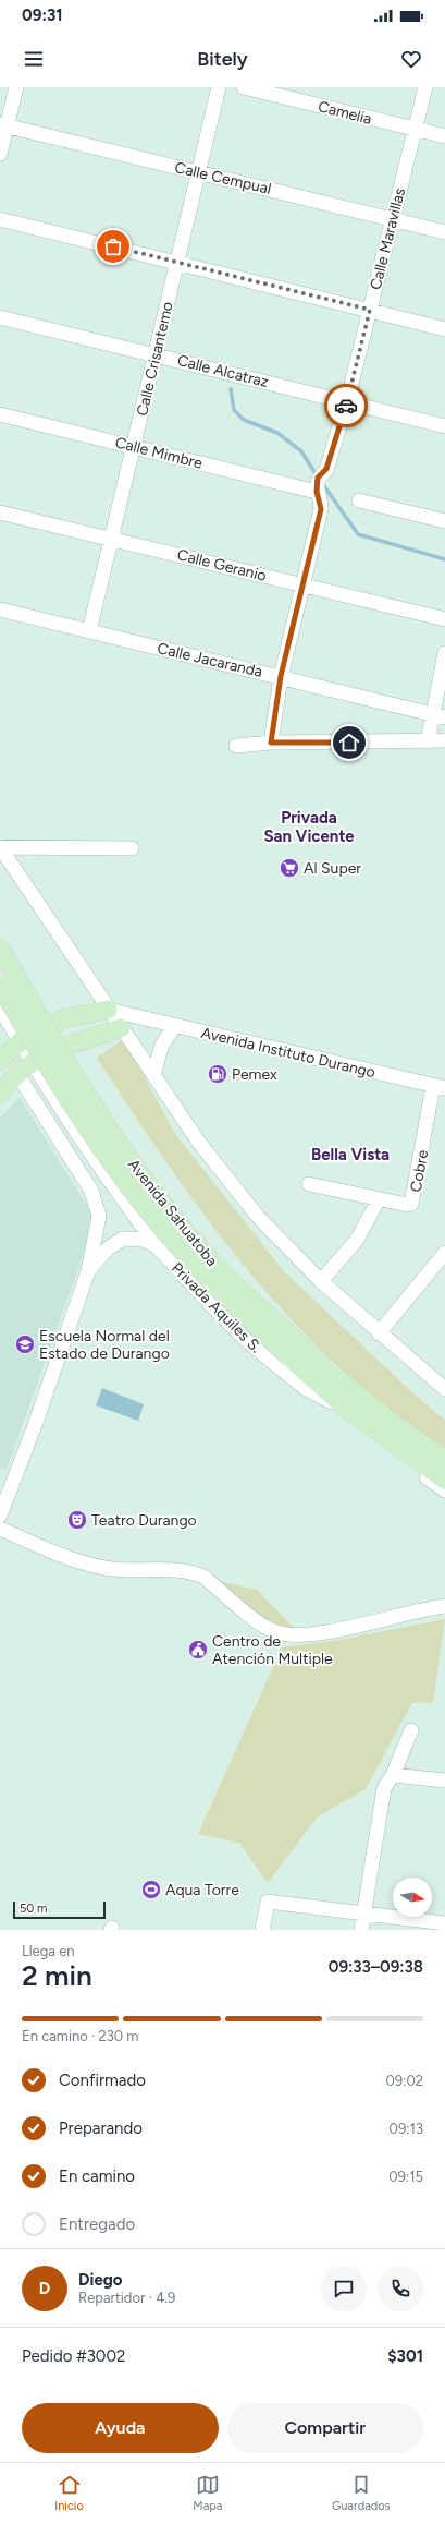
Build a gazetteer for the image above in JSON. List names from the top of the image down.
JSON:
{
  "streets": {
    "main road": ["Avenida Sahuatoba"],
    "street": [
      "Camelia",
      "Calle Cempual",
      "Calle Maravillas",
      "Calle Crisantemo",
      "Calle Alcatraz",
      "Calle Mimbre",
      "Calle Geranio",
      "Calle Jacaranda",
      "Avenida Instituto Durango",
      "Cobre",
      "Privada Aquiles S."
    ]
  },
  "crossings": [
    ["Camelia", "Calle Maravillas"],
    ["Calle Cempual", "Calle Maravillas"],
    ["Calle Cempual", "Calle Crisantemo"],
    ["Calle Maravillas", "Calle Alcatraz"],
    ["Calle Maravillas", "Calle Mimbre"],
    ["Calle Maravillas", "Calle Geranio"],
    ["Calle Maravillas", "Calle Jacaranda"],
    ["Calle Crisantemo", "Calle Alcatraz"],
    ["Calle Crisantemo", "Calle Mimbre"],
    ["Calle Crisantemo", "Calle Geranio"],
    ["Calle Crisantemo", "Calle Jacaranda"],
    ["Avenida Instituto Durango", "Cobre"]
  ],
  "districts": ["Privada San Vicente", "Bella Vista"],
  "places": {
    "supermarket": ["Al Super"],
    "fuel station": ["Pemex"],
    "school or university": ["Escuela Normal del Estado de Durango"],
    "theatre": ["Teatro Durango"],
    "public building": ["Centro de Atención Multiple"],
    "sports": ["Aqua Torre"]
  },
  "scale_bar": "50 m",
  "north": "right",
  "page": {
    "status": "09:31",
    "header": "Bitely",
    "scale": "50 m",
    "heading": ["2 min", "Llega en", "09:33–09:38"],
    "panel": [
      "Diego",
      "Repartidor · 4.9",
      "Pedido #3002",
      "$301"
    ],
    "bar": "En camino · 230 m",
    "list": [
      ["Confirmado", "09:02"],
      ["Preparando", "09:13"],
      ["En camino", "09:15"],
      "Entregado"
    ],
    "round": "D",
    "buttons": ["Ayuda", "Compartir"],
    "tabs": ["Inicio", "Mapa", "Guardados"]
  }
}
